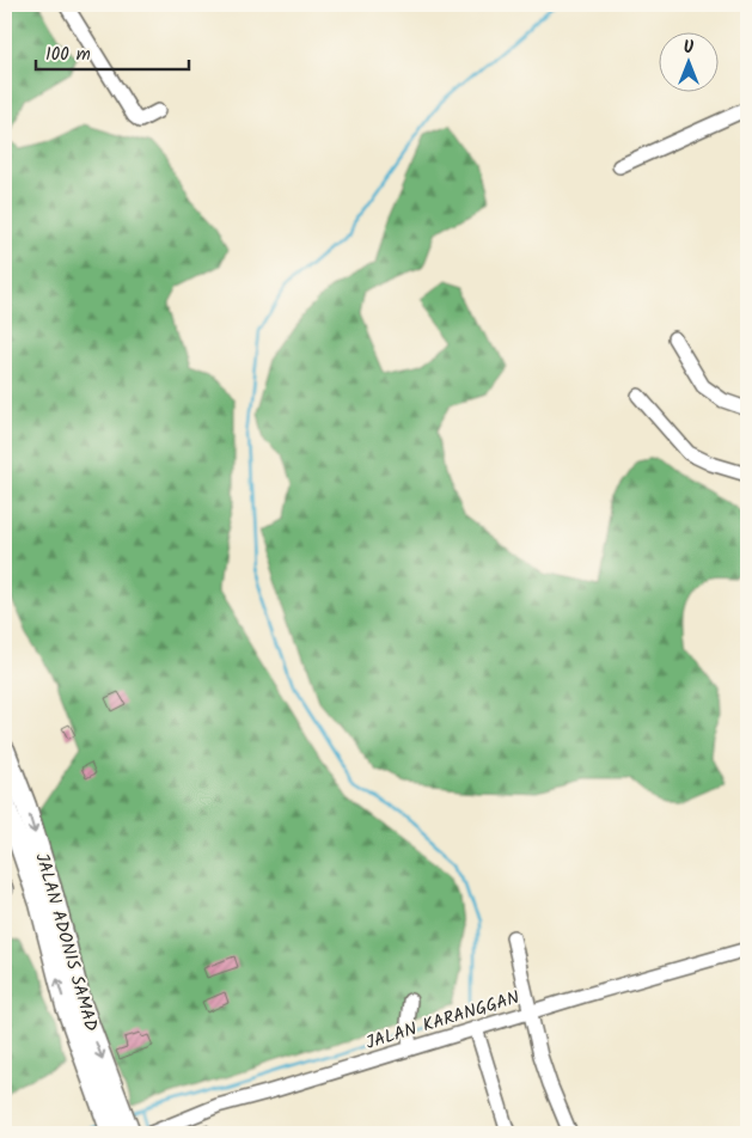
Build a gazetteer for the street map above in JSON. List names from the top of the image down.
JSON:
{
  "streets": {
    "highway": ["JALAN ADONIS SAMAD"],
    "street": ["JALAN KARANGGAN"]
  },
  "scale_bar": "100 m",
  "north": "top"
}
